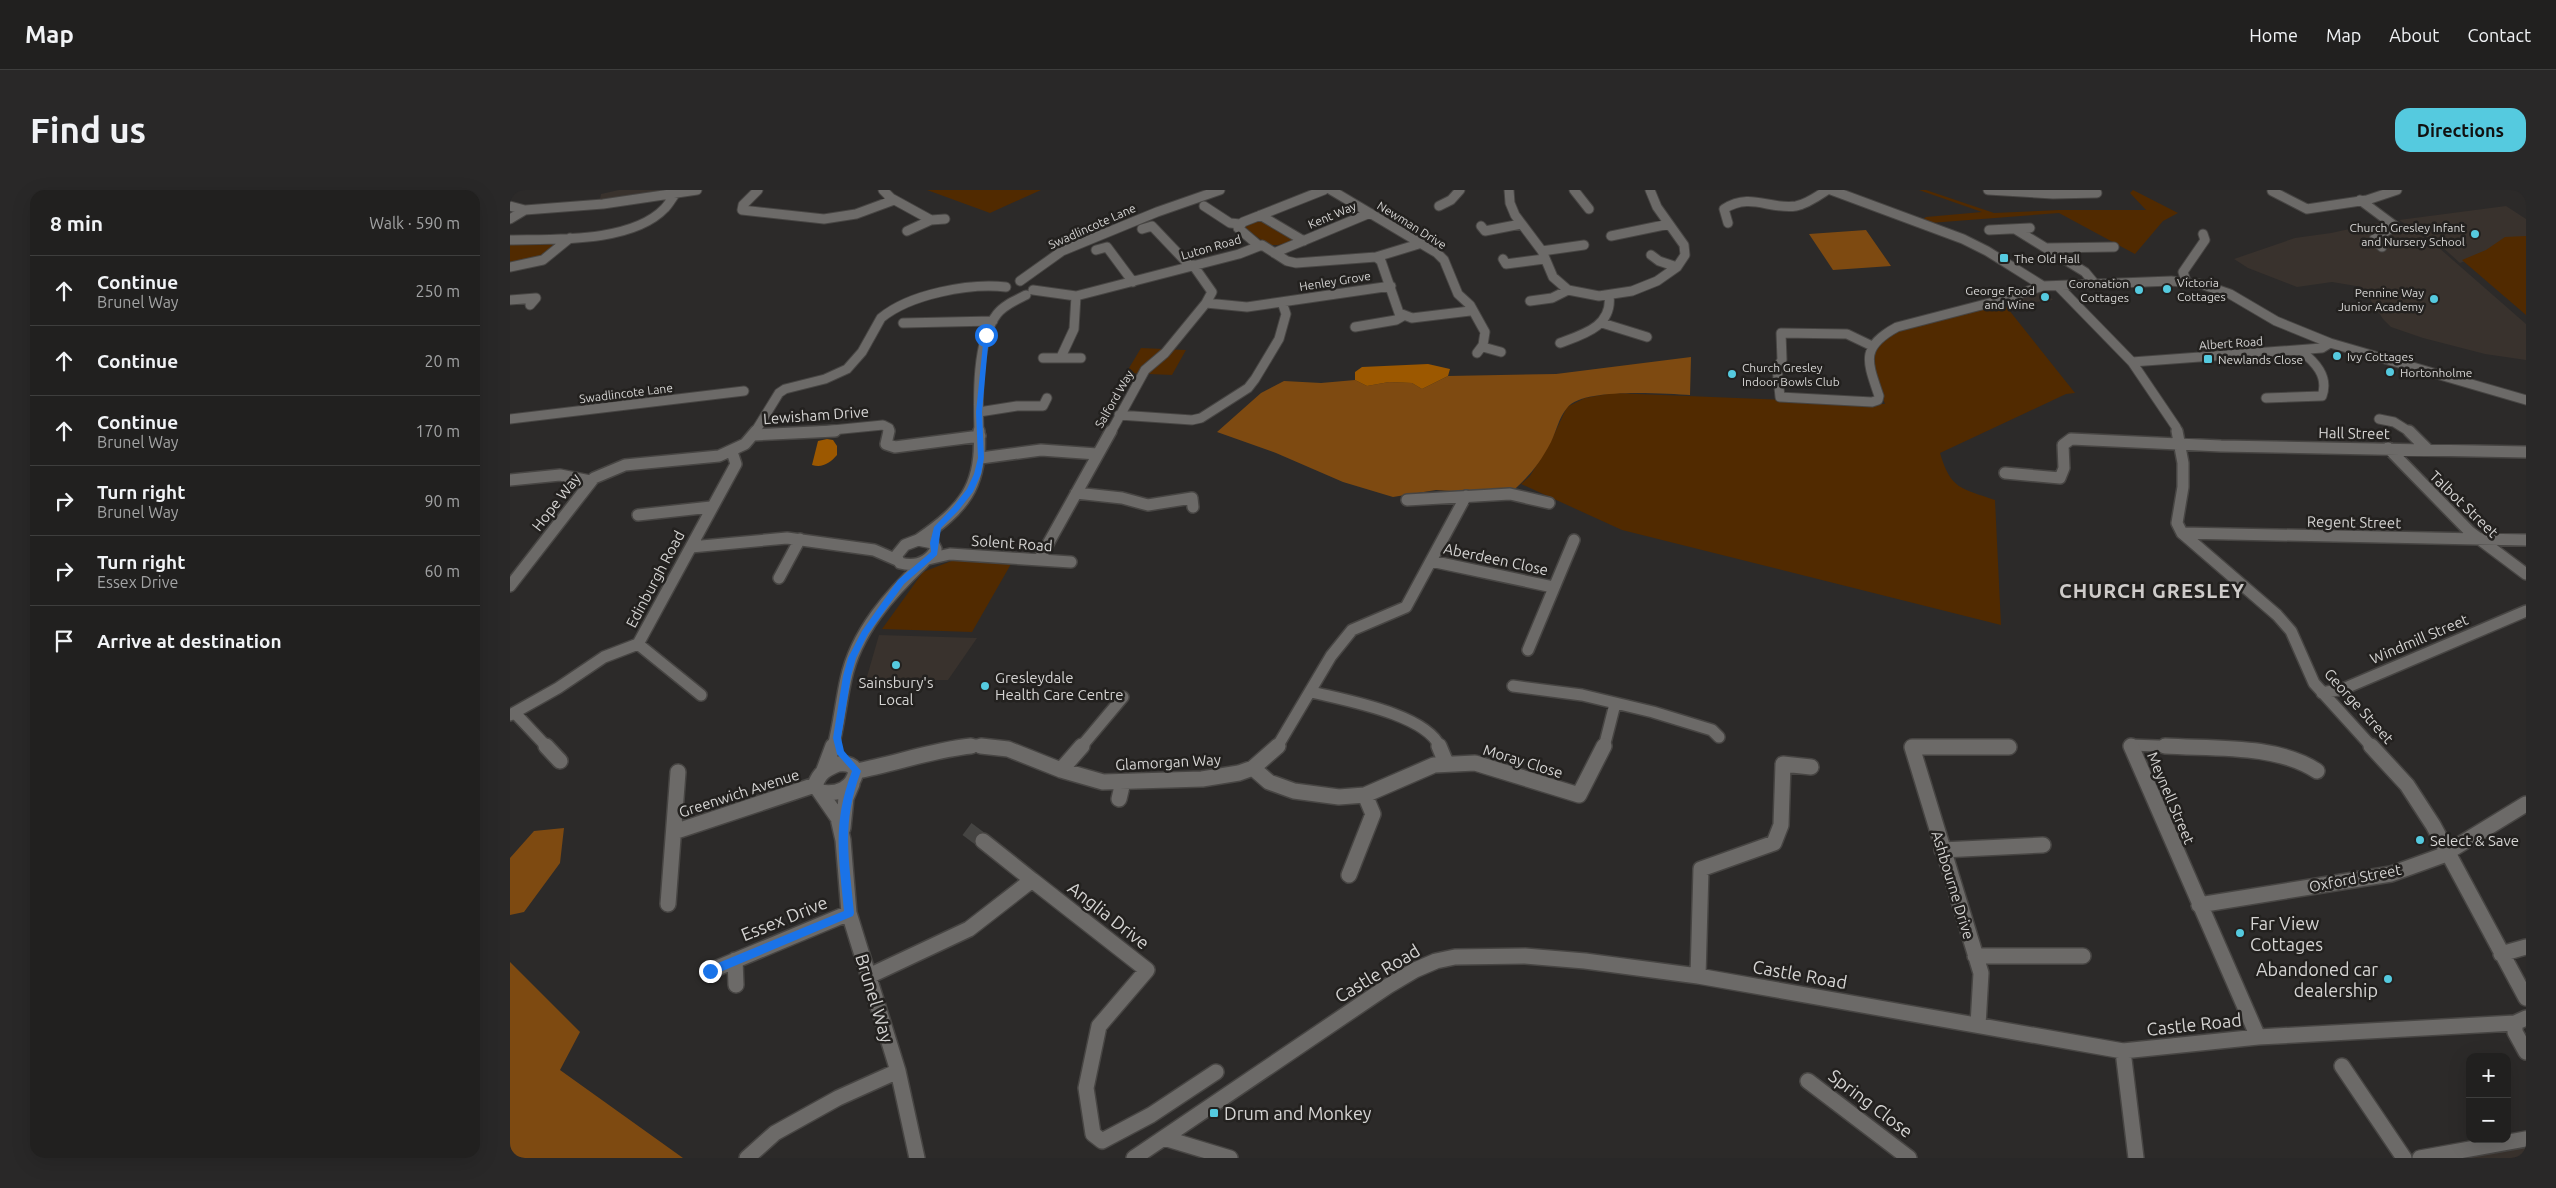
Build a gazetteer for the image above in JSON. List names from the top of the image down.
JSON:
{
  "streets": {
    "street": [
      "Kent Way",
      "Newman Drive",
      "Swadlincote Lane",
      "Luton Road",
      "Henley Grove",
      "Albert Road",
      "Salford Way",
      "Lewisham Drive",
      "Hall Street",
      "Hope Way",
      "Talbot Street",
      "Regent Street",
      "Solent Road",
      "Aberdeen Close",
      "Edinburgh Road",
      "Windmill Street",
      "George Street",
      "Moray Close",
      "Glamorgan Way",
      "Greenwich Avenue",
      "Meynell Street",
      "Oxford Street",
      "Ashbourne Drive",
      "Anglia Drive",
      "Essex Drive",
      "Castle Road",
      "Brunel Way",
      "Spring Close"
    ]
  },
  "crossings": [
    ["Kent Way", "Newman Drive"],
    ["Kent Way", "Luton Road"],
    ["Newman Drive", "Luton Road"],
    ["Henley Grove", "Salford Way"],
    ["Salford Way", "Solent Road"],
    ["Hall Street", "Talbot Street"],
    ["Hope Way", "Edinburgh Road"],
    ["Talbot Street", "Regent Street"],
    ["Regent Street", "George Street"],
    ["Aberdeen Close", "Glamorgan Way"],
    ["Windmill Street", "George Street"],
    ["George Street", "Oxford Street"],
    ["Moray Close", "Glamorgan Way"],
    ["Glamorgan Way", "Greenwich Avenue"],
    ["Glamorgan Way", "Brunel Way"],
    ["Greenwich Avenue", "Brunel Way"],
    ["Meynell Street", "Oxford Street"],
    ["Meynell Street", "Castle Road"],
    ["Ashbourne Drive", "Castle Road"],
    ["Essex Drive", "Brunel Way"]
  ],
  "districts": ["CHURCH GRESLEY"],
  "places": {
    "other": [
      "Church Gresley Infant and Nursery School",
      "Victoria Cottages",
      "Coronation Cottages",
      "George Food and Wine",
      "Pennine Way Junior Academy",
      "Ivy Cottages",
      "Hortonholme",
      "Church Gresley Indoor Bowls Club",
      "Sainsbury's Local",
      "Gresleydale Health Care Centre",
      "Select & Save",
      "Far View Cottages",
      "Abandoned car dealership"
    ],
    "transit": ["The Old Hall", "Newlands Close", "Drum and Monkey"]
  },
  "page": {
    "header": "Map",
    "nav": [
      "Home",
      "Map",
      "About",
      "Contact"
    ],
    "buttons": "Directions",
    "title": "Find us",
    "heading": ["8 min", "Walk · 590 m"],
    "list": [
      ["Continue", "Brunel Way", "250 m"],
      ["Continue", "20 m"],
      ["Continue", "Brunel Way", "170 m"],
      ["Turn right", "Brunel Way", "90 m"],
      ["Turn right", "Essex Drive", "60 m"],
      "Arrive at destination"
    ],
    "map_buttons": ["+", "−"]
  }
}
